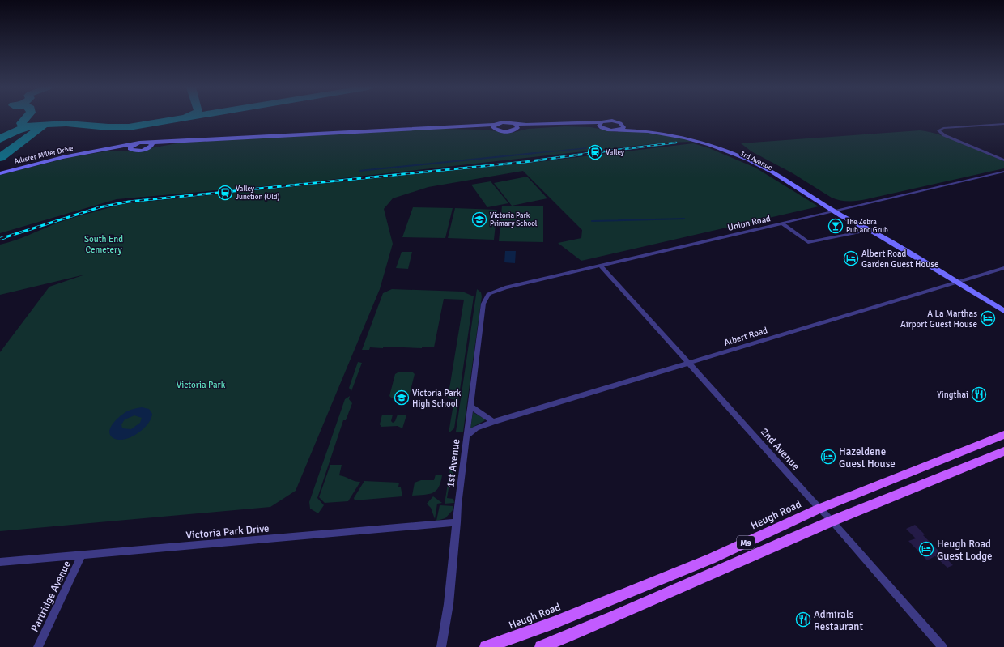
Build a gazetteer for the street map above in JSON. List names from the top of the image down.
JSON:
{
  "streets": {
    "main road": ["Heugh Road", "M9"],
    "street": [
      "Allister Miller Drive",
      "3rd Avenue",
      "Union Road",
      "Albert Road",
      "2nd Avenue",
      "1st Avenue",
      "Victoria Park Drive",
      "Partridge Avenue"
    ]
  },
  "crossings": [
    ["3rd Avenue", "Union Road"],
    ["3rd Avenue", "Albert Road"],
    ["Union Road", "2nd Avenue"],
    ["Union Road", "1st Avenue"],
    ["Albert Road", "2nd Avenue"],
    ["Albert Road", "1st Avenue"],
    ["2nd Avenue", "Heugh Road"],
    ["2nd Avenue", "M9"],
    ["1st Avenue", "Victoria Park Drive"],
    ["Victoria Park Drive", "Partridge Avenue"]
  ],
  "parks": ["South End Cemetery", "Victoria Park"],
  "places": {
    "station": ["Valley", "Valley Junction (Old)"],
    "school or university": ["Victoria Park Primary School", "Victoria Park High School"],
    "bar": ["The Zebra Pub and Grub"],
    "hotel": [
      "Albert Road Garden Guest House",
      "A La Marthas Airport Guest House",
      "Hazeldene Guest House",
      "Heugh Road Guest Lodge"
    ],
    "restaurant": ["Yingthai", "Admirals Restaurant"]
  }
}
